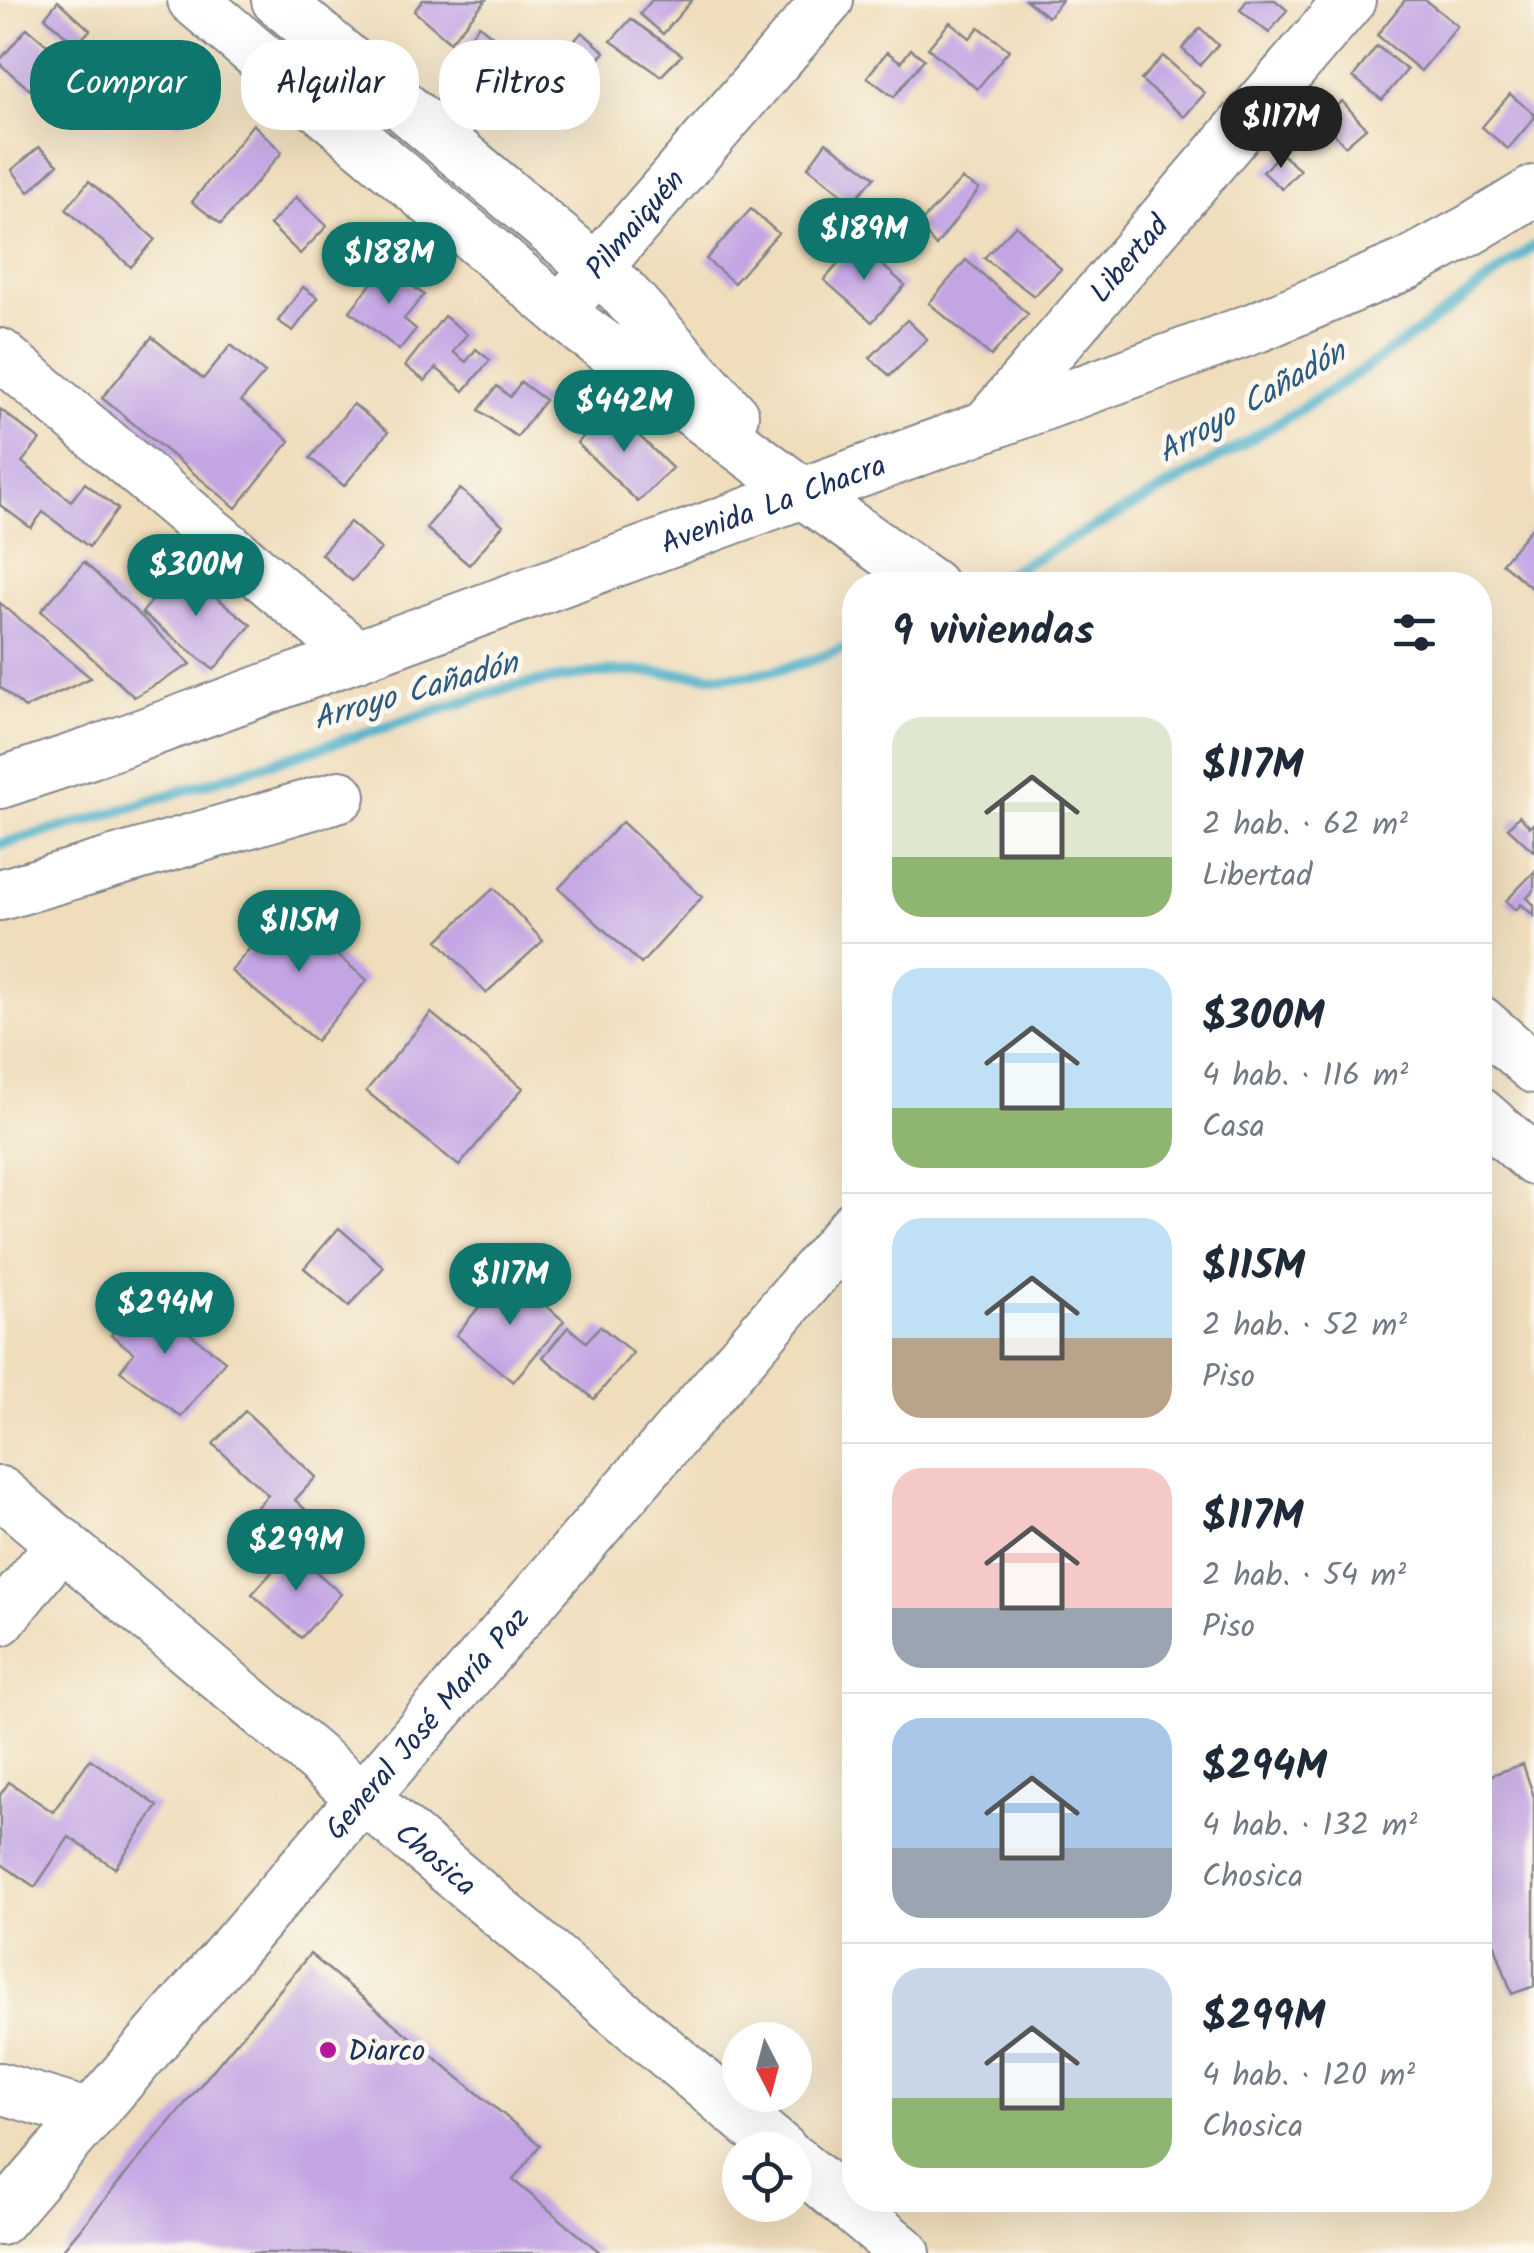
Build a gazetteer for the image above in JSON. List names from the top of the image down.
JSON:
{
  "streets": {
    "street": [
      "Pilmaiquén",
      "Libertad",
      "Avenida La Chacra",
      "General José María Paz",
      "Chosica"
    ]
  },
  "crossings": [
    ["Libertad", "Avenida La Chacra"],
    ["General José María Paz", "Chosica"]
  ],
  "water": ["Arroyo Cañadón"],
  "places": ["Diarco"],
  "north": "bottom",
  "page": {
    "chip": ["Comprar", "Alquilar", "Filtros"],
    "price": [
      "$117M",
      "$189M",
      "$188M",
      "$442M",
      "$300M",
      "$115M",
      "$117M",
      "$294M",
      "$299M"
    ],
    "heading": "9 viviendas",
    "list": [
      {
        "name": "$117M",
        "note": "2 hab. · 62 m² · Libertad"
      },
      {
        "name": "$300M",
        "note": "4 hab. · 116 m² · Casa"
      },
      {
        "name": "$115M",
        "note": "2 hab. · 52 m² · Piso"
      },
      {
        "name": "$117M",
        "note": "2 hab. · 54 m² · Piso"
      },
      {
        "name": "$294M",
        "note": "4 hab. · 132 m² · Chosica"
      },
      {
        "name": "$299M",
        "note": "4 hab. · 120 m² · Chosica"
      }
    ]
  }
}
